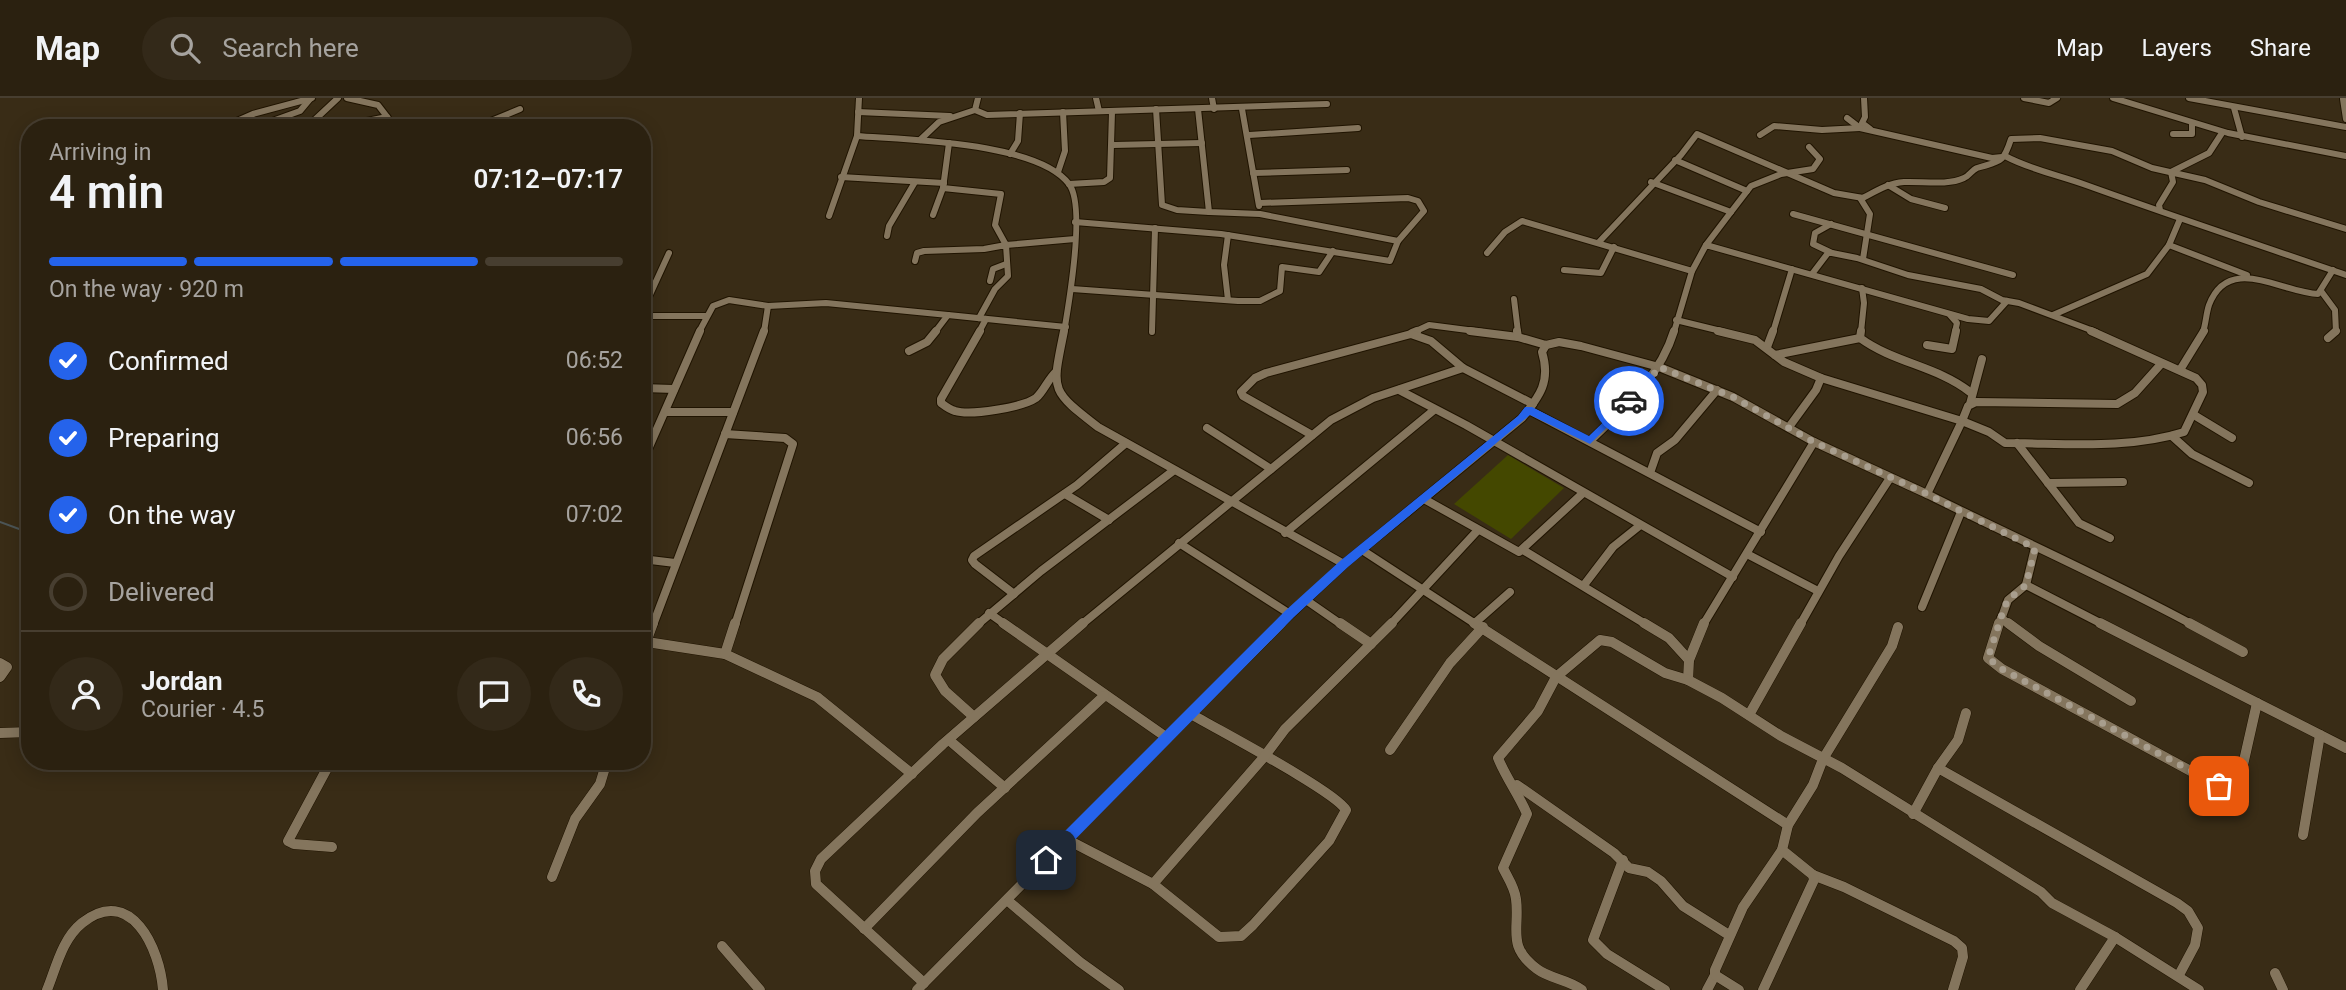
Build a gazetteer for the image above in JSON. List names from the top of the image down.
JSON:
{
  "page": {
    "header": "Map",
    "search": "Search here",
    "nav": ["Map", "Layers", "Share"],
    "heading": ["4 min", "Arriving in", "07:12–07:17"],
    "panel": ["Jordan", "Courier · 4.5"],
    "bar": "On the way · 920 m",
    "list": [
      ["Confirmed", "06:52"],
      ["Preparing", "06:56"],
      ["On the way", "07:02"],
      "Delivered"
    ]
  }
}
